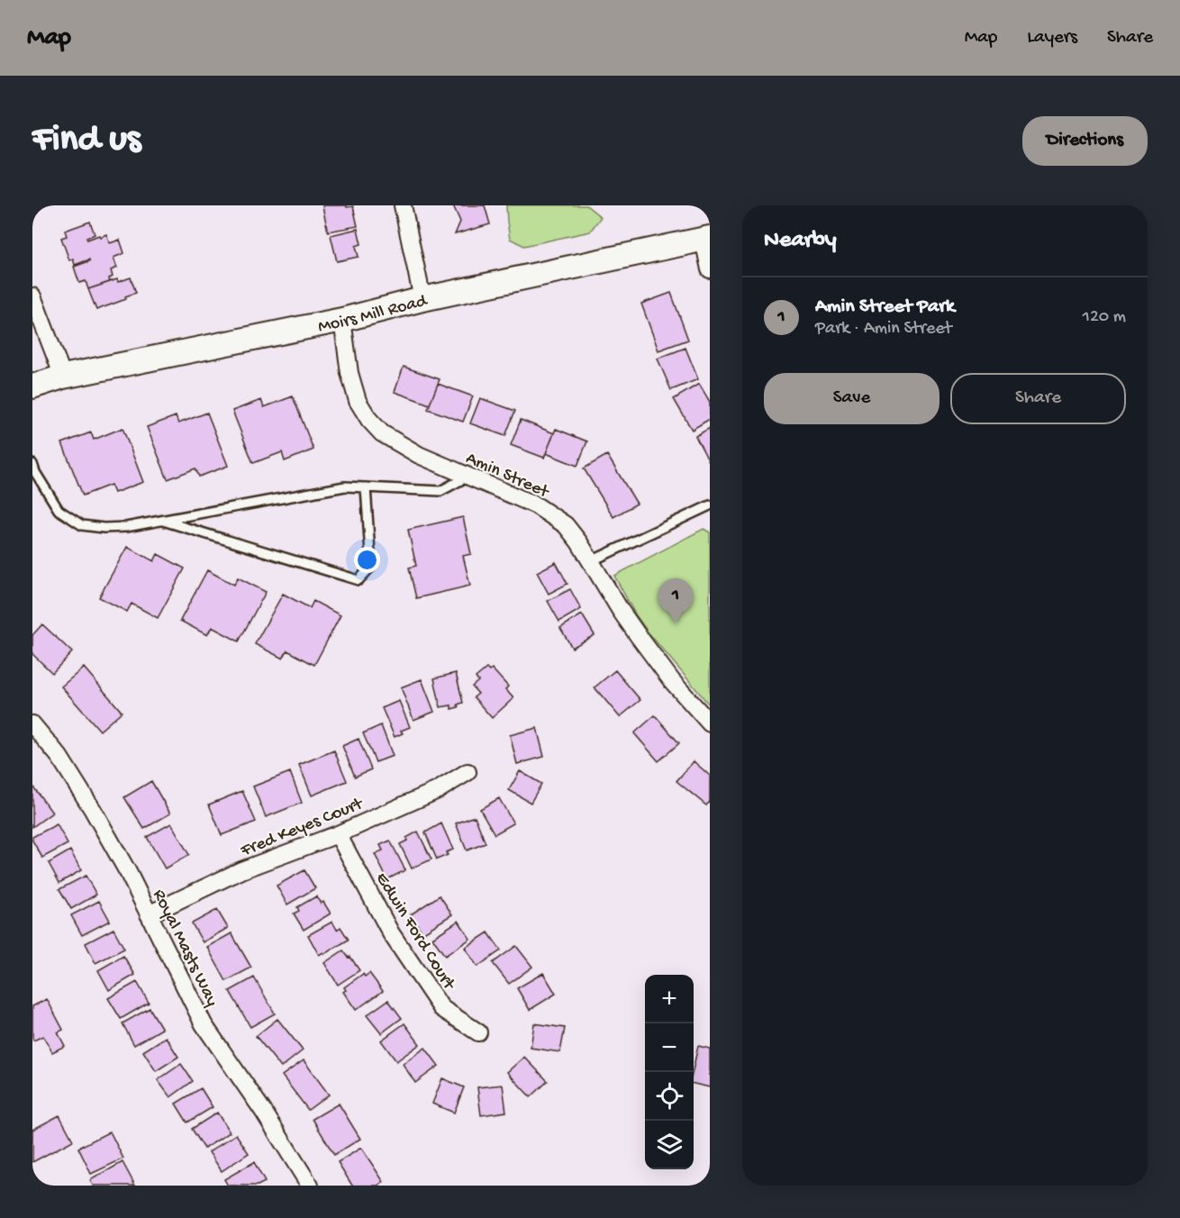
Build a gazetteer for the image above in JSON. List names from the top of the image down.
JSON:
{
  "streets": {
    "street": [
      "Moirs Mill Road",
      "Amin Street",
      "Fred Keyes Court",
      "Edwin Ford Court",
      "Royal Masts Way"
    ]
  },
  "crossings": [
    ["Moirs Mill Road", "Amin Street"],
    ["Fred Keyes Court", "Edwin Ford Court"],
    ["Fred Keyes Court", "Royal Masts Way"]
  ],
  "page": {
    "header": "Map",
    "nav": ["Map", "Layers", "Share"],
    "buttons": [
      "Directions",
      ["Save", "Share"]
    ],
    "title": "Find us",
    "heading": "Nearby",
    "list": [
      {
        "mark": "1",
        "name": "Amin Street Park",
        "note": "Park · Amin Street",
        "value": "120 m"
      }
    ],
    "pins": "1",
    "map_buttons": ["+", "−"]
  }
}
